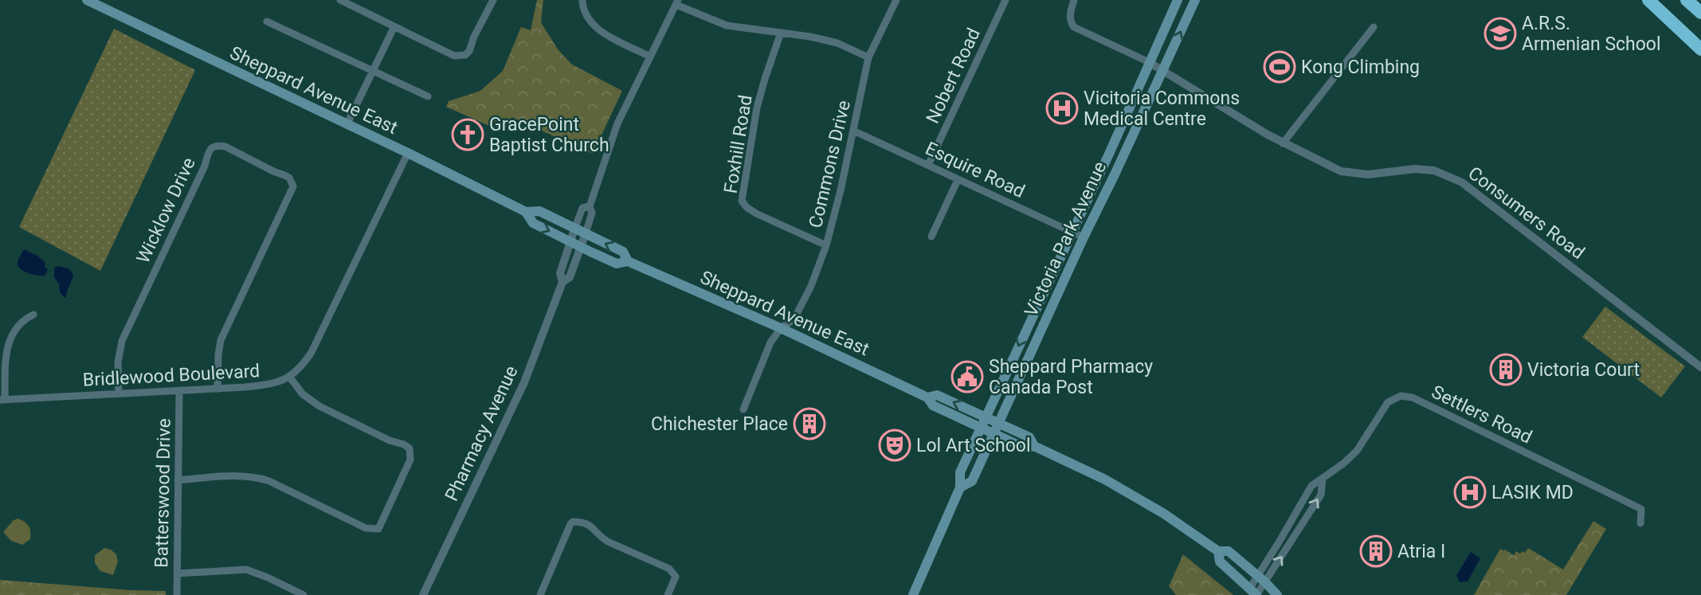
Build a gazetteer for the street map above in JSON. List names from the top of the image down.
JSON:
{
  "streets": {
    "main road": ["Sheppard Avenue East", "Victoria Park Avenue"],
    "street": [
      "Nobert Road",
      "Foxhill Road",
      "Commons Drive",
      "Esquire Road",
      "Wicklow Drive",
      "Consumers Road",
      "Bridlewood Boulevard",
      "Settlers Road",
      "Pharmacy Avenue",
      "Batterswood Drive"
    ]
  },
  "crossings": [
    ["Nobert Road", "Esquire Road"],
    ["Sheppard Avenue East", "Commons Drive"],
    ["Sheppard Avenue East", "Victoria Park Avenue"],
    ["Sheppard Avenue East", "Settlers Road"],
    ["Sheppard Avenue East", "Pharmacy Avenue"],
    ["Foxhill Road", "Commons Drive"],
    ["Commons Drive", "Esquire Road"],
    ["Esquire Road", "Victoria Park Avenue"],
    ["Wicklow Drive", "Bridlewood Boulevard"],
    ["Consumers Road", "Victoria Park Avenue"],
    ["Bridlewood Boulevard", "Batterswood Drive"]
  ],
  "places": {
    "school or university": ["A.R.S. Armenian School"],
    "sports": ["Kong Climbing"],
    "hospital": ["Vicitoria Commons Medical Centre", "LASIK MD"],
    "church": ["GracePoint Baptist Church"],
    "building": ["Victoria Court", "Chichester Place", "Atria I"],
    "public building": ["Sheppard Pharmacy Canada Post"],
    "theatre": ["Lol Art School"]
  }
}
